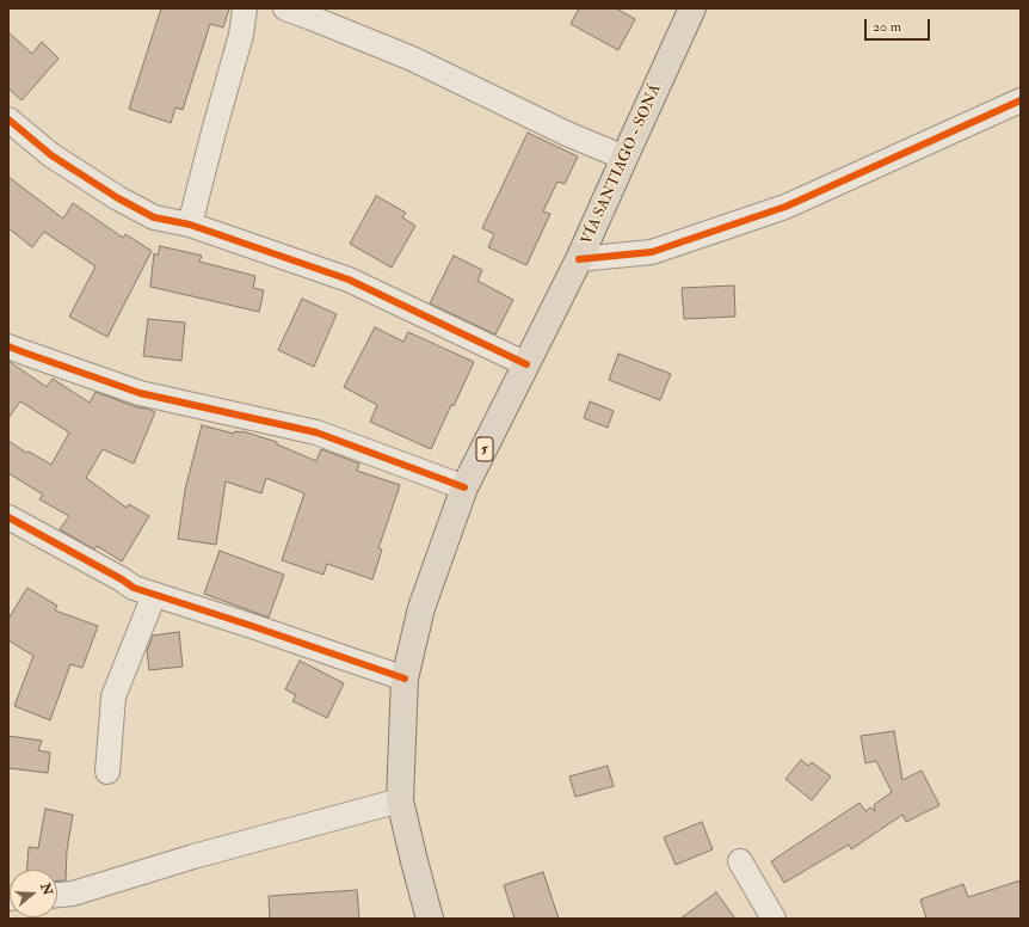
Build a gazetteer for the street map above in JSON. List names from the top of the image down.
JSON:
{
  "streets": {
    "main road": ["VÍA SANTIAGO - SONÁ", "5"]
  },
  "scale_bar": "20 m",
  "north": "right"
}
